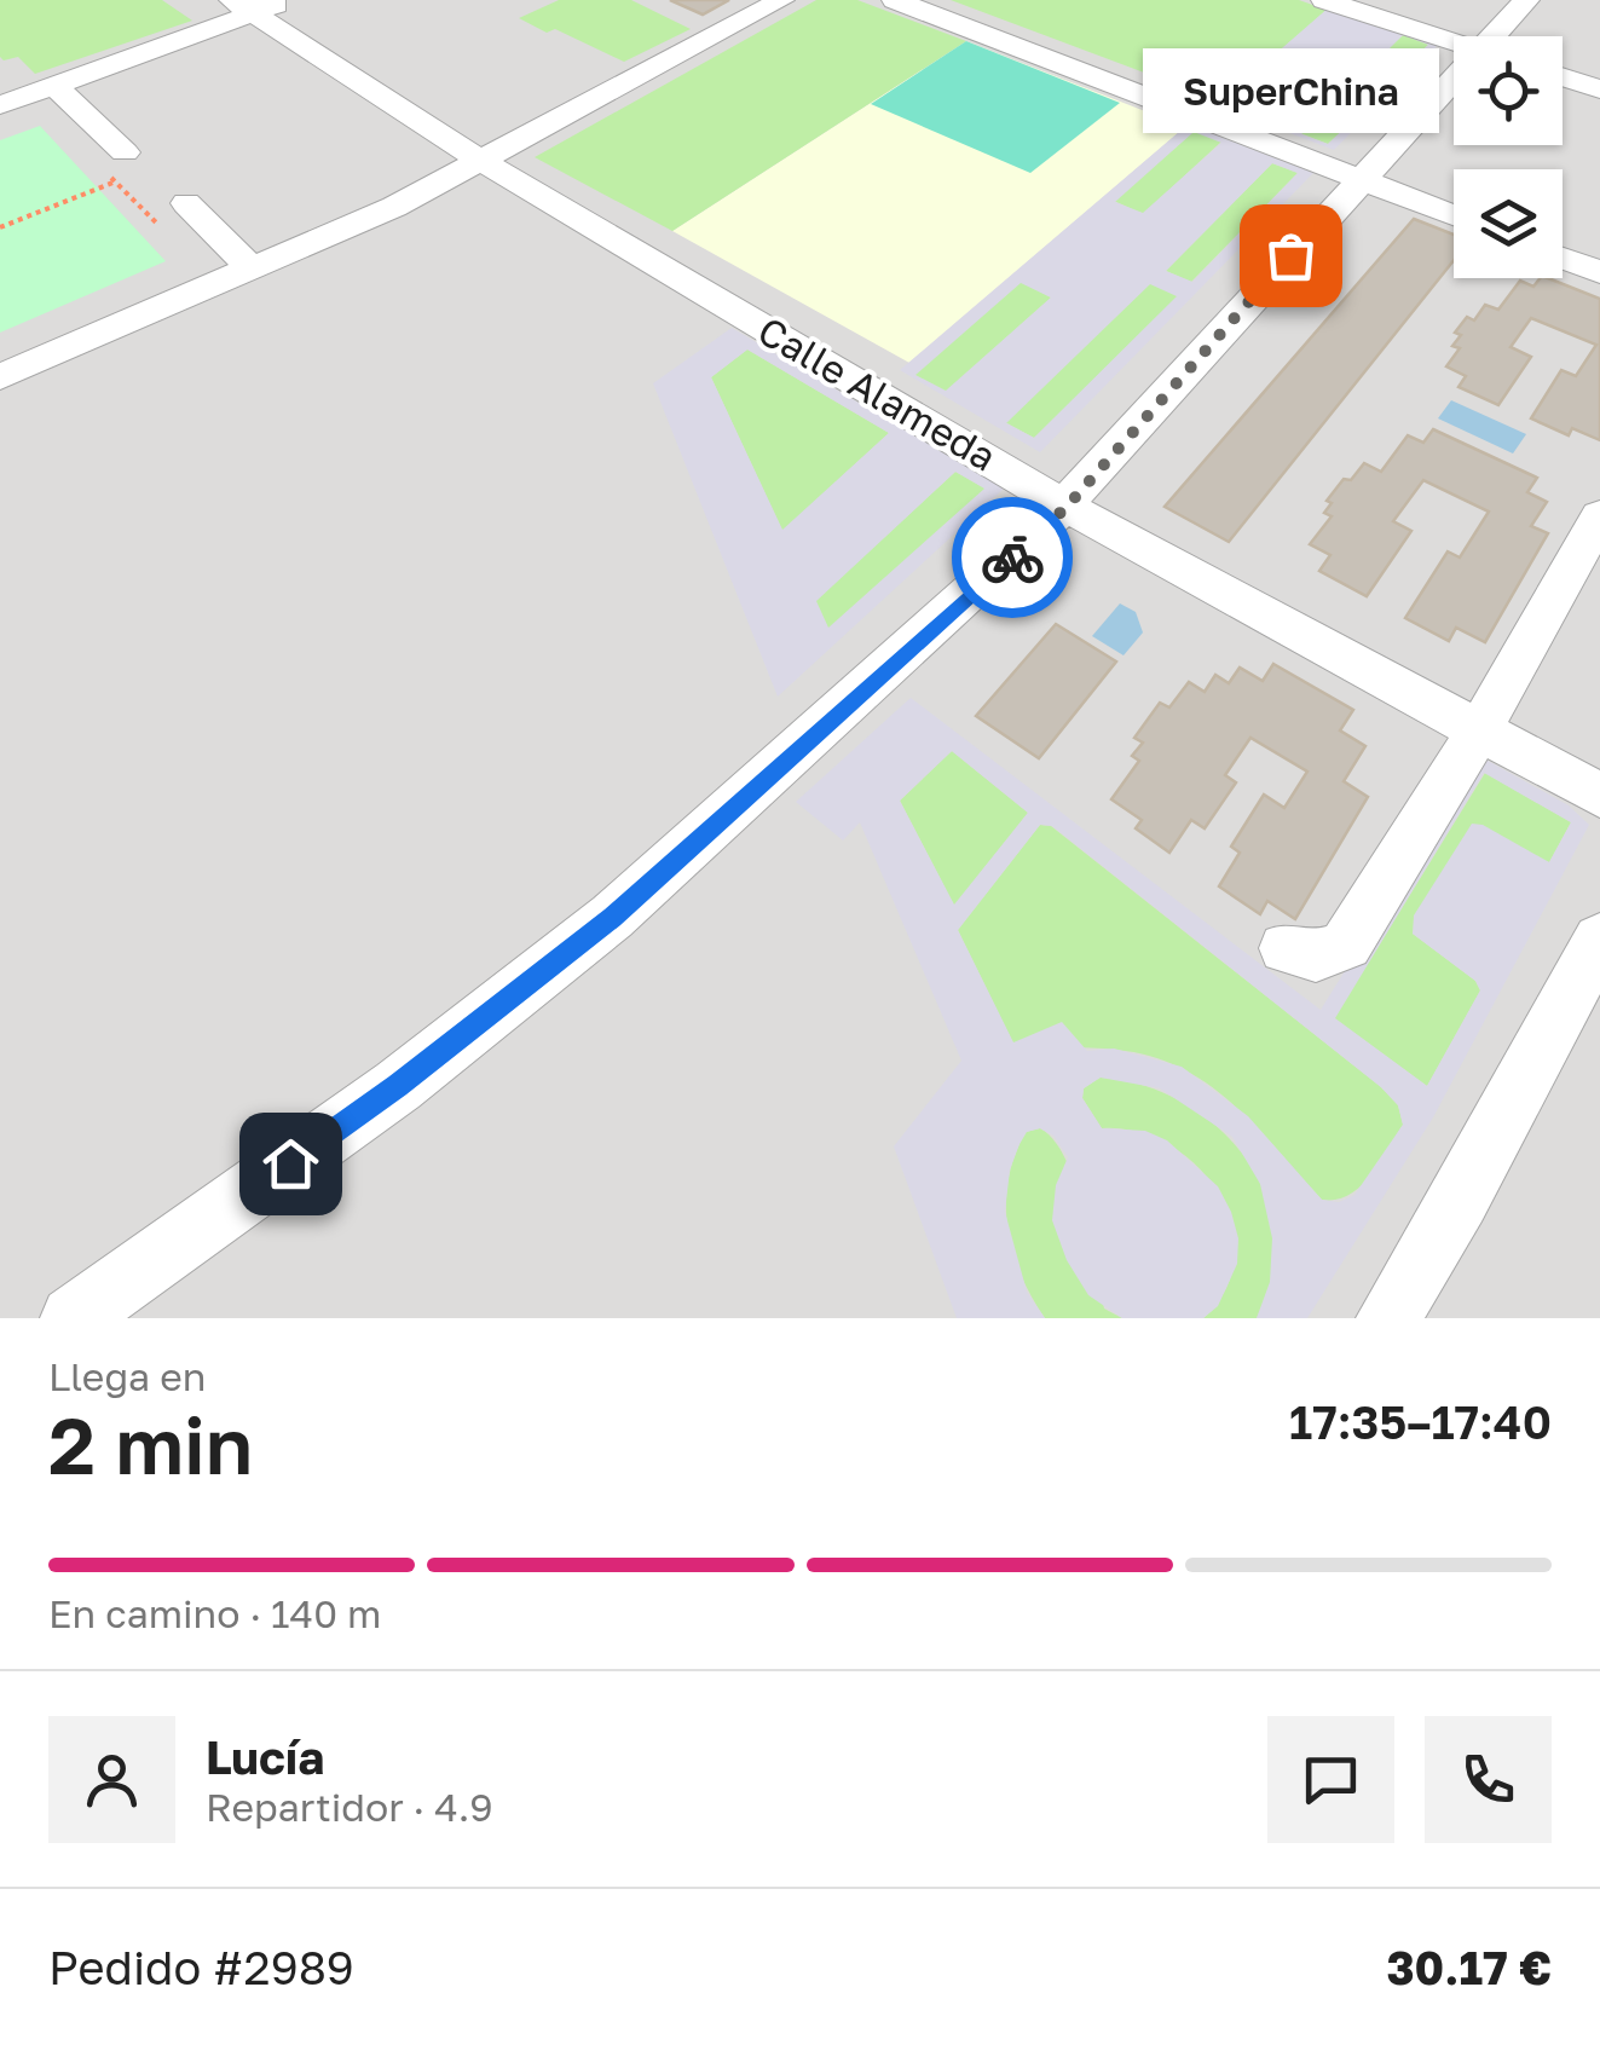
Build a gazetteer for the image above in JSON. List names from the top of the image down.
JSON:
{
  "streets": {
    "street": ["Calle Alameda"]
  },
  "places": ["SuperChina"],
  "page": {
    "bubble": "SuperChina",
    "heading": ["2 min", "Llega en", "17:35–17:40"],
    "panel": [
      "Lucía",
      "Repartidor · 4.9",
      "Pedido #2989",
      "30.17 €"
    ],
    "bar": "En camino · 140 m"
  }
}
